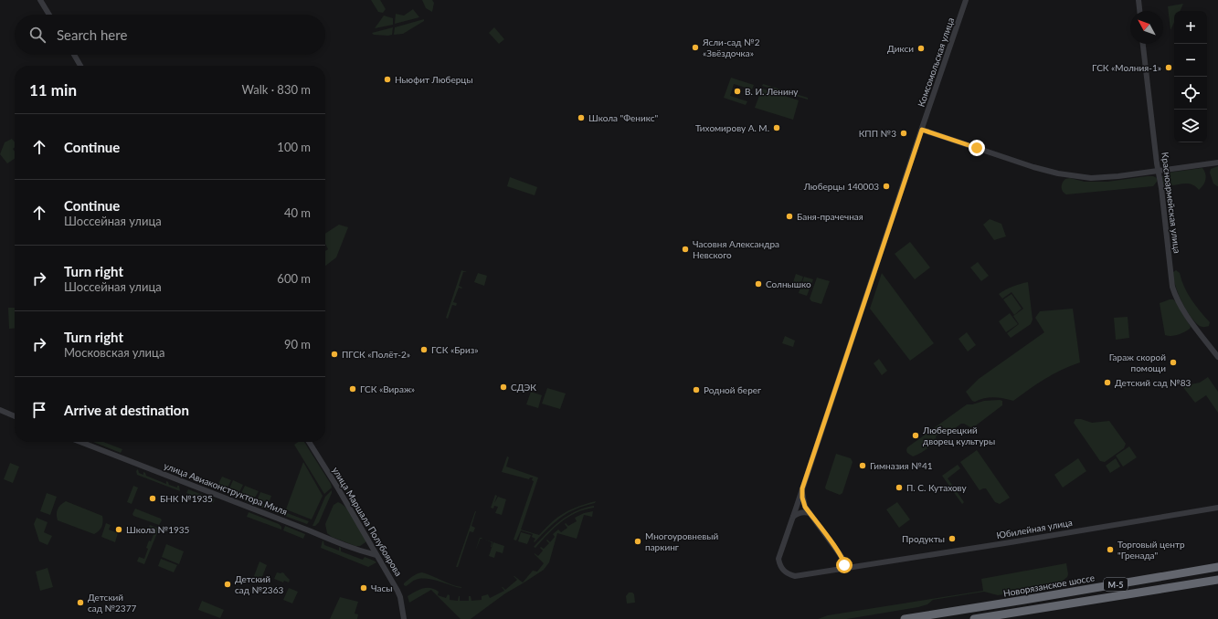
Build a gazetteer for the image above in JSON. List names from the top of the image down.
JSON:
{
  "streets": {
    "highway": ["М-5", "Новорязанское шоссе"],
    "street": [
      "Комсомольская улица",
      "Красноармейская улица",
      "улица Авиаконструктора Миля",
      "улица Маршала Полубоярова",
      "Юбилейная улица"
    ]
  },
  "crossings": [
    ["Комсомольская улица", "Юбилейная улица"],
    ["улица Авиаконструктора Миля", "улица Маршала Полубоярова"]
  ],
  "places": [
    "Ясли-сад №2 «Звёздочка»",
    "Дикси",
    "ГСК «Молния-1»",
    "Ньюфит Люберцы",
    "В. И. Ленину",
    "Школа \"Феникс\"",
    "Тихомирову А. М.",
    "КПП №3",
    "Люберцы 140003",
    "Баня-прачечная",
    "Часовня Александра Невского",
    "Солнышко",
    "ГСК «Бриз»",
    "ПГСК «Полёт-2»",
    "Гараж скорой помощи",
    "Детский сад №83",
    "СДЭК",
    "ГСК «Вираж»",
    "Родной берег",
    "Люберецкий дворец культуры",
    "Гимназия №41",
    "П. С. Кутахову",
    "БНК №1935",
    "Школа №1935",
    "Продукты",
    "Многоуровневый паркинг",
    "Торговый центр \"Гренада\"",
    "Детский сад №2363",
    "Часы",
    "Детский сад №2377"
  ],
  "north": "top left",
  "page": {
    "map_buttons": ["+", "−"],
    "search": "Search here",
    "heading": ["11 min", "Walk · 830 m"],
    "list": [
      ["Continue", "100 m"],
      ["Continue", "Шоссейная улица", "40 m"],
      ["Turn right", "Шоссейная улица", "600 m"],
      ["Turn right", "Московская улица", "90 m"],
      "Arrive at destination"
    ]
  }
}
